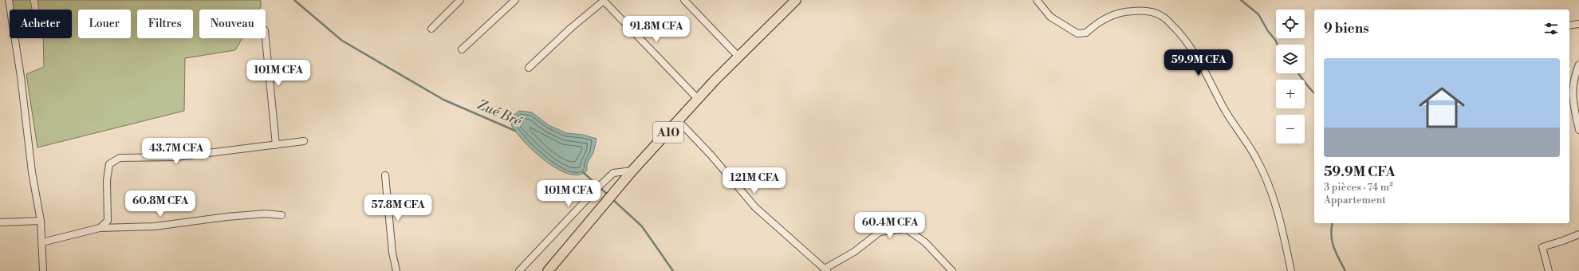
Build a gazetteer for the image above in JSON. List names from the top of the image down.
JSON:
{
  "streets": {
    "main road": ["A10"]
  },
  "water": ["Zué Bré"],
  "page": {
    "map_buttons": ["+", "−"],
    "chip": [
      "Acheter",
      "Louer",
      "Filtres",
      "Nouveau"
    ],
    "heading": "9 biens",
    "price": [
      "91.8M CFA",
      "59.9M CFA",
      "101M CFA",
      "43.7M CFA",
      "121M CFA",
      "101M CFA",
      "60.8M CFA",
      "57.8M CFA",
      "60.4M CFA"
    ],
    "list": [
      {
        "name": "59.9M CFA",
        "note": "3 pièces · 74 m² · Appartement"
      }
    ]
  }
}
